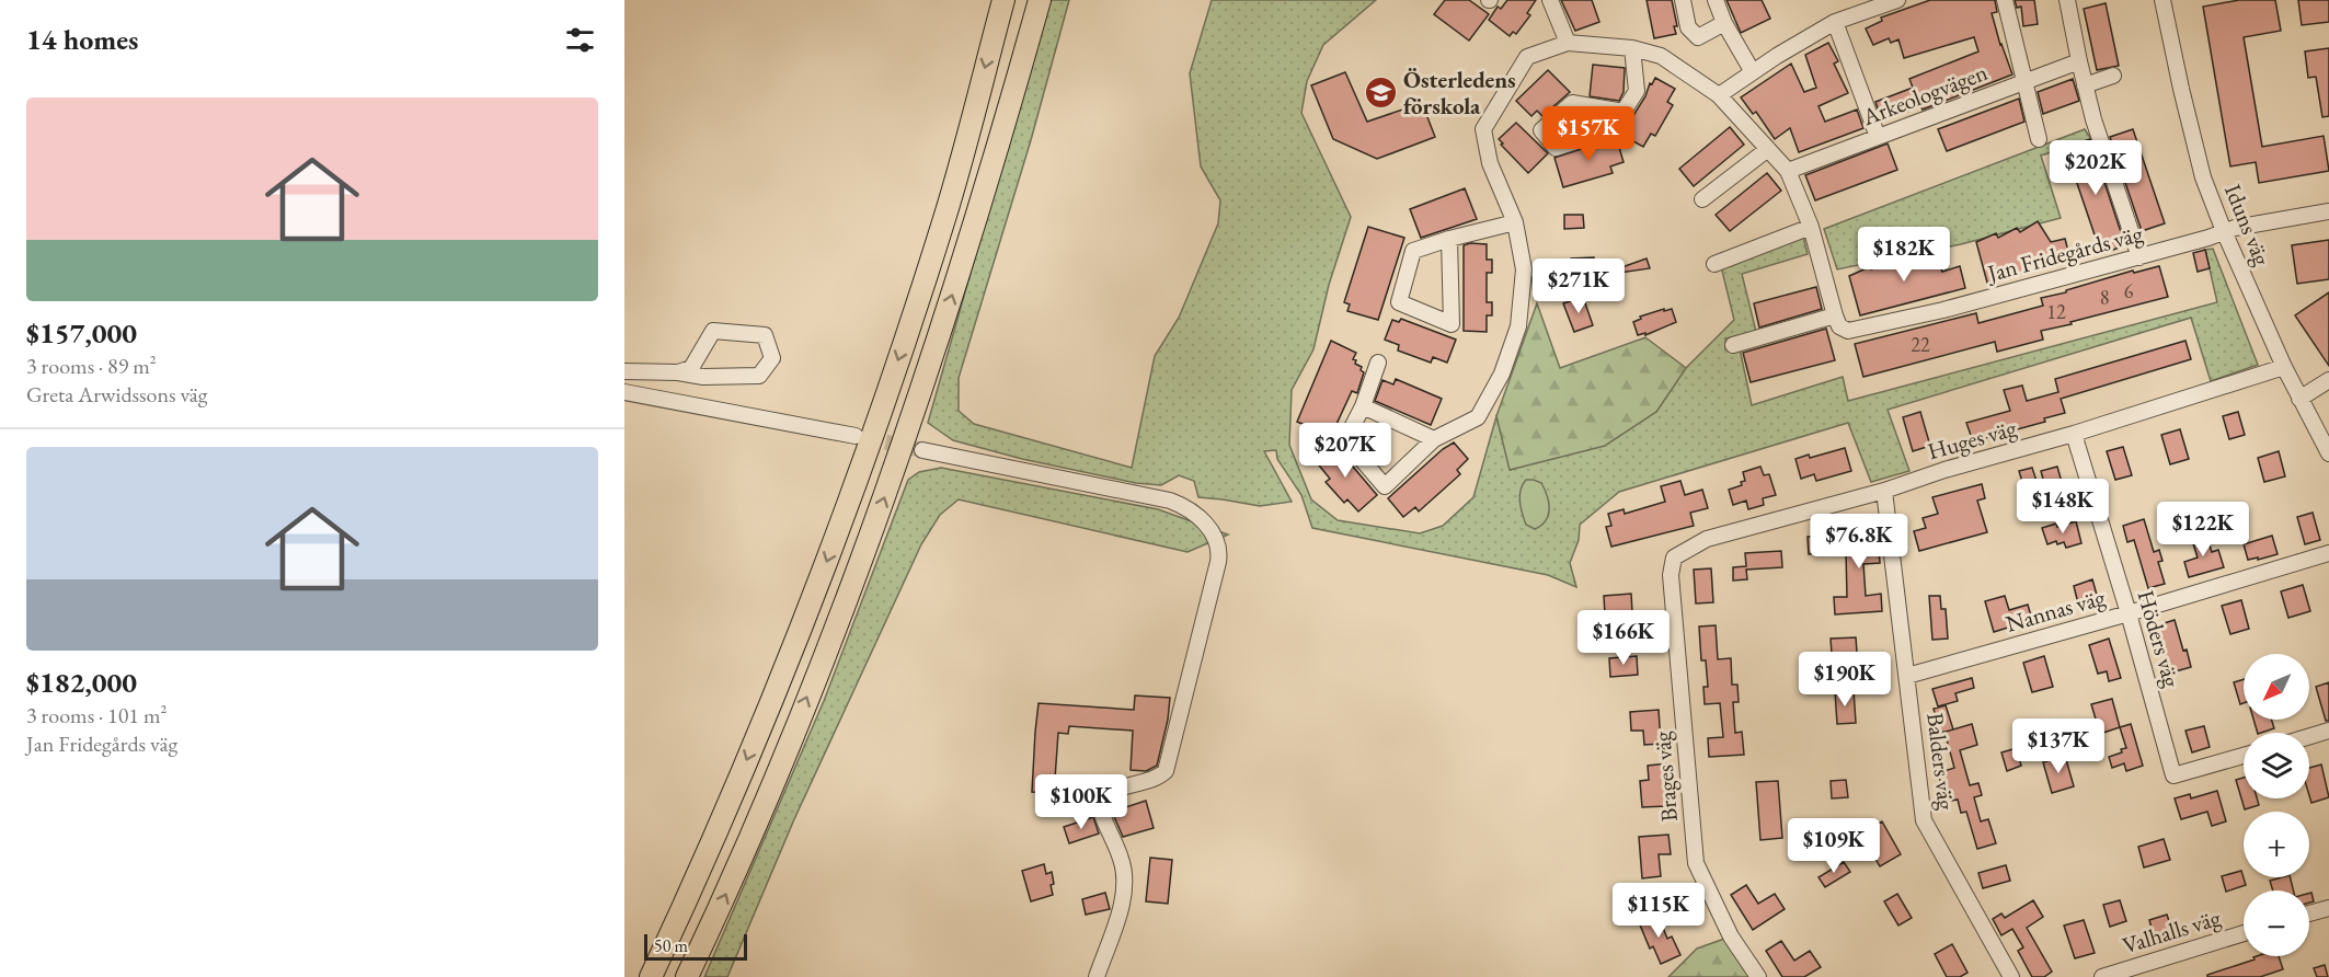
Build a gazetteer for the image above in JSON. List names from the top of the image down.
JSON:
{
  "streets": {
    "street": [
      "Arkeologvägen",
      "Iduns väg",
      "Jan Fridegårds väg",
      "Huges väg",
      "Nannas väg",
      "Höders väg",
      "Balders väg",
      "Brages väg",
      "Valhalls väg"
    ]
  },
  "crossings": [
    ["Iduns väg", "Jan Fridegårds väg"],
    ["Iduns väg", "Huges väg"],
    ["Huges väg", "Höders väg"],
    ["Huges väg", "Balders väg"],
    ["Huges väg", "Brages väg"],
    ["Nannas väg", "Höders väg"],
    ["Nannas väg", "Balders väg"]
  ],
  "places": {
    "school or university": ["Österledens förskola"]
  },
  "house_numbers": [
    "6",
    "8",
    "12",
    "22"
  ],
  "scale_bar": "50 m",
  "north": "bottom left",
  "page": {
    "heading": "14 homes",
    "list": [
      {
        "name": "$157,000",
        "note": "3 rooms · 89 m² · Greta Arwidssons väg"
      },
      {
        "name": "$182,000",
        "note": "3 rooms · 101 m² · Jan Fridegårds väg"
      }
    ],
    "price": [
      "$157K",
      "$202K",
      "$182K",
      "$271K",
      "$207K",
      "$148K",
      "$122K",
      "$76.8K",
      "$166K",
      "$190K",
      "$137K",
      "$100K",
      "$109K",
      "$115K"
    ],
    "map_buttons": ["+", "−"],
    "scale": "50 m"
  }
}
